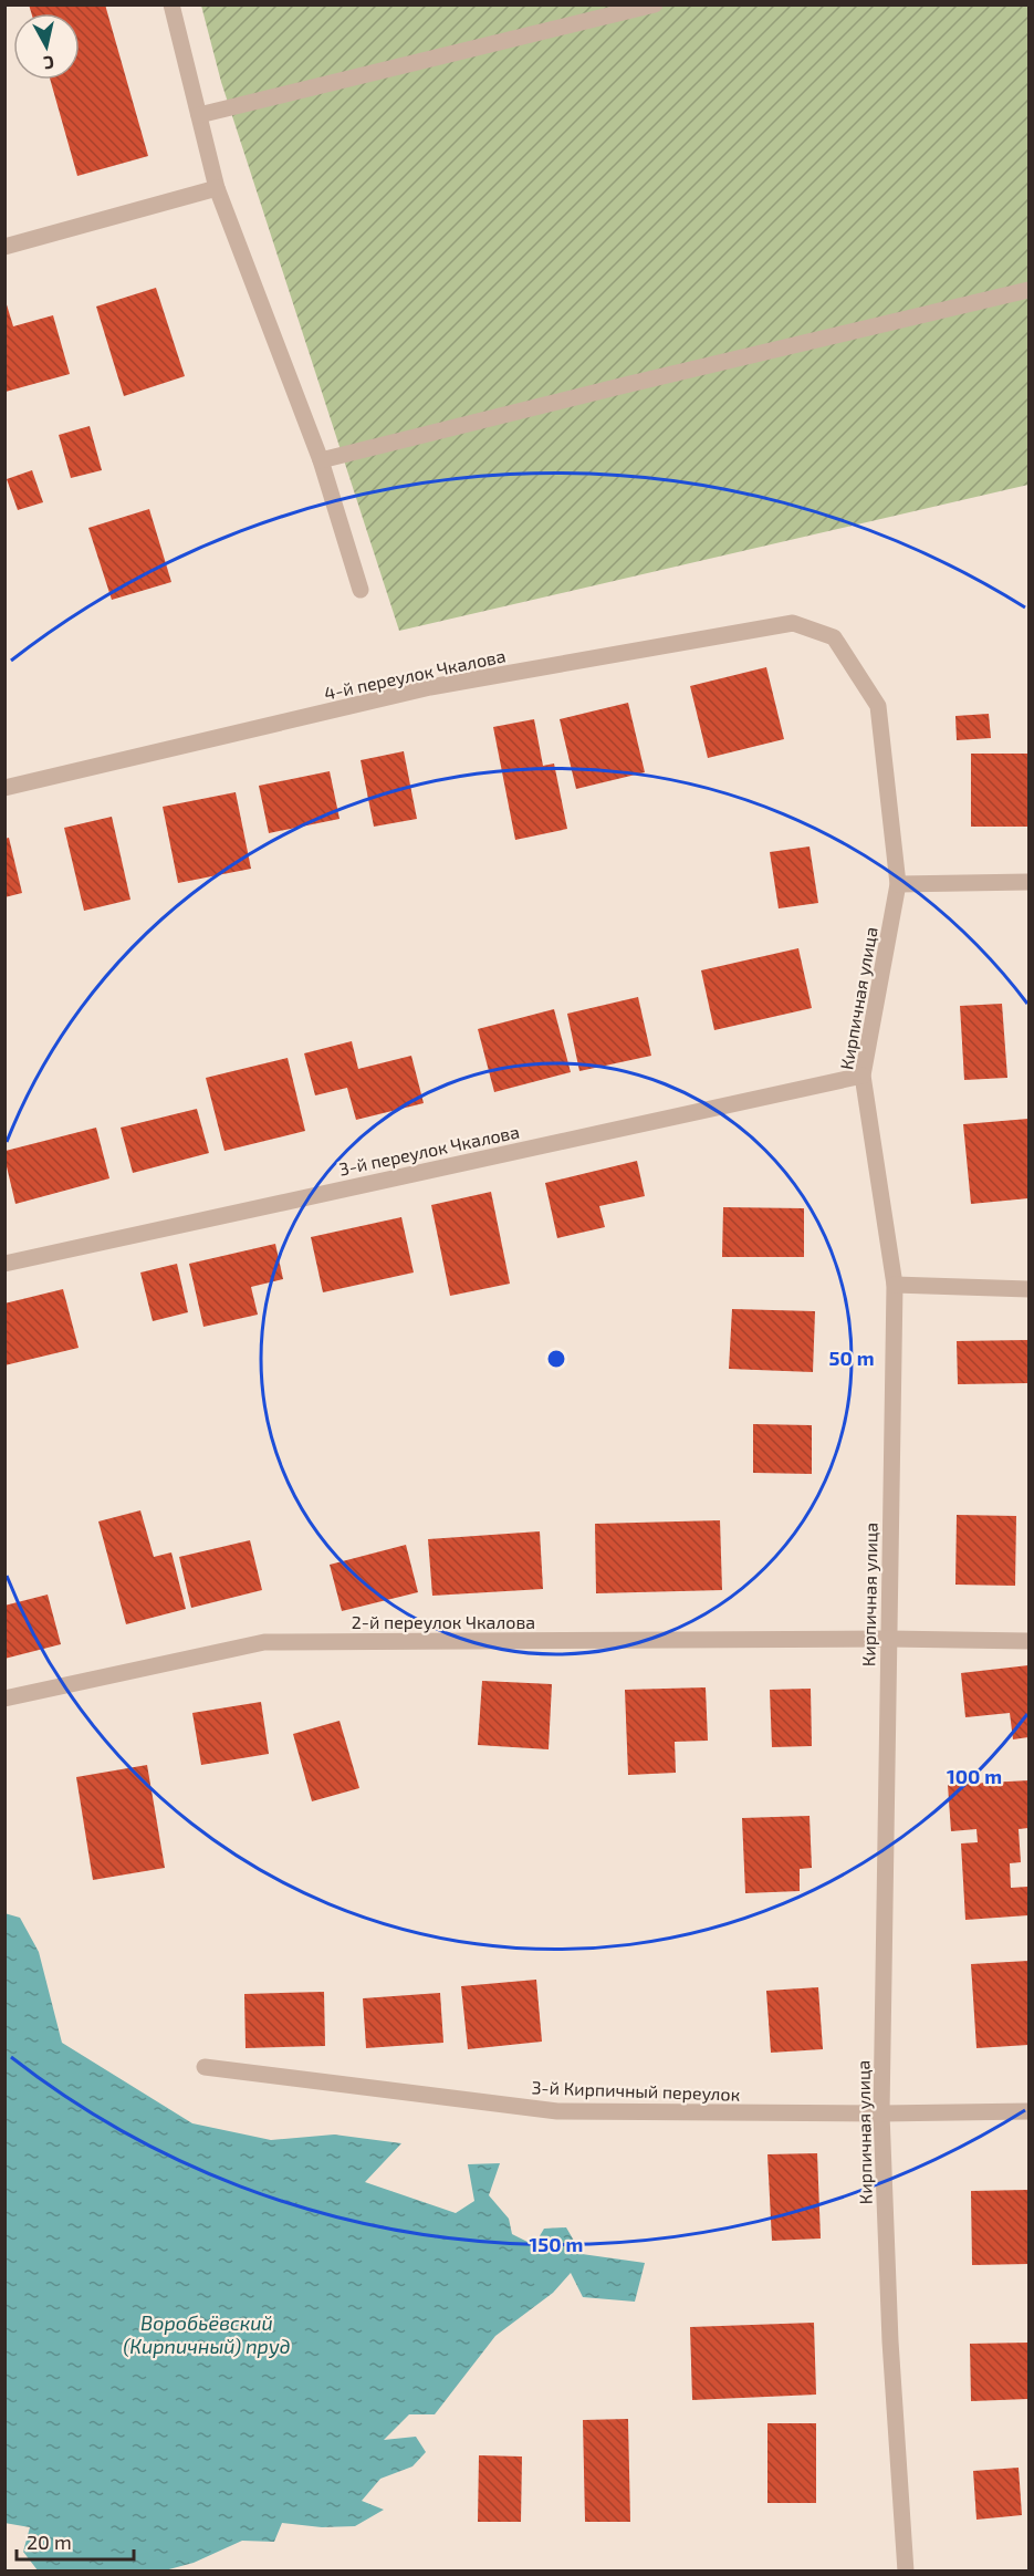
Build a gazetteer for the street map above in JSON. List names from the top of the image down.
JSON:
{
  "streets": {
    "street": [
      "4-й переулок Чкалова",
      "Кирпичная улица",
      "3-й переулок Чкалова",
      "2-й переулок Чкалова",
      "3-й Кирпичный переулок"
    ]
  },
  "crossings": [
    ["4-й переулок Чкалова", "Кирпичная улица"],
    ["Кирпичная улица", "3-й переулок Чкалова"],
    ["Кирпичная улица", "2-й переулок Чкалова"],
    ["Кирпичная улица", "3-й Кирпичный переулок"]
  ],
  "water": ["Воробьёвский (Кирпичный) пруд"],
  "scale_bar": "20 m",
  "north": "bottom",
  "rings": ["50 m", "100 m", "150 m"]
}
